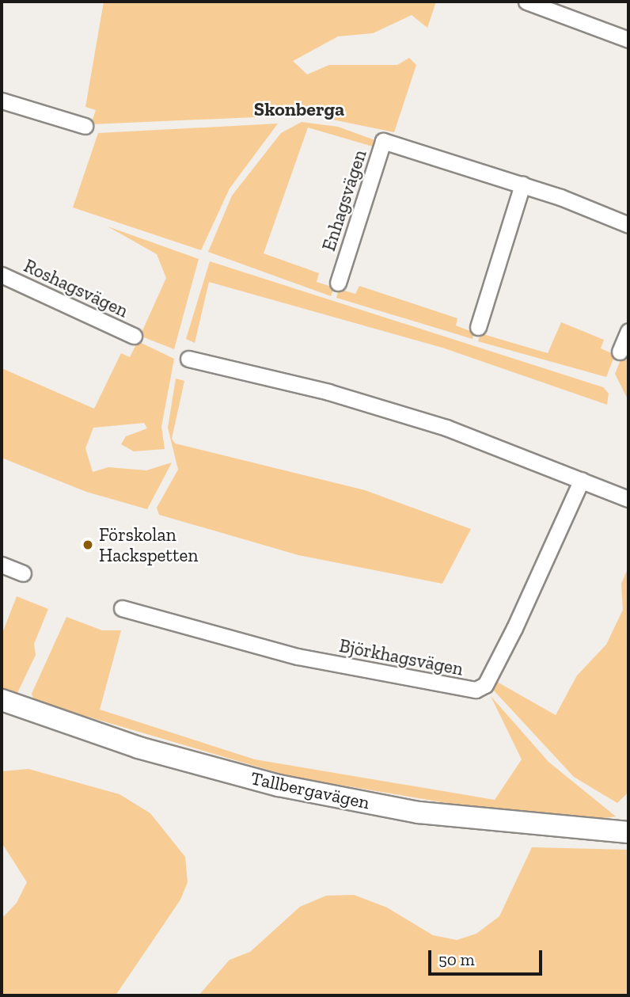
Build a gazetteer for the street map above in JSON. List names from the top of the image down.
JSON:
{
  "streets": {
    "street": [
      "Enhagsvägen",
      "Roshagsvägen",
      "Björkhagsvägen",
      "Tallbergavägen"
    ]
  },
  "districts": ["Skonberga"],
  "places": ["Förskolan Hackspetten"],
  "scale_bar": "50 m"
}
